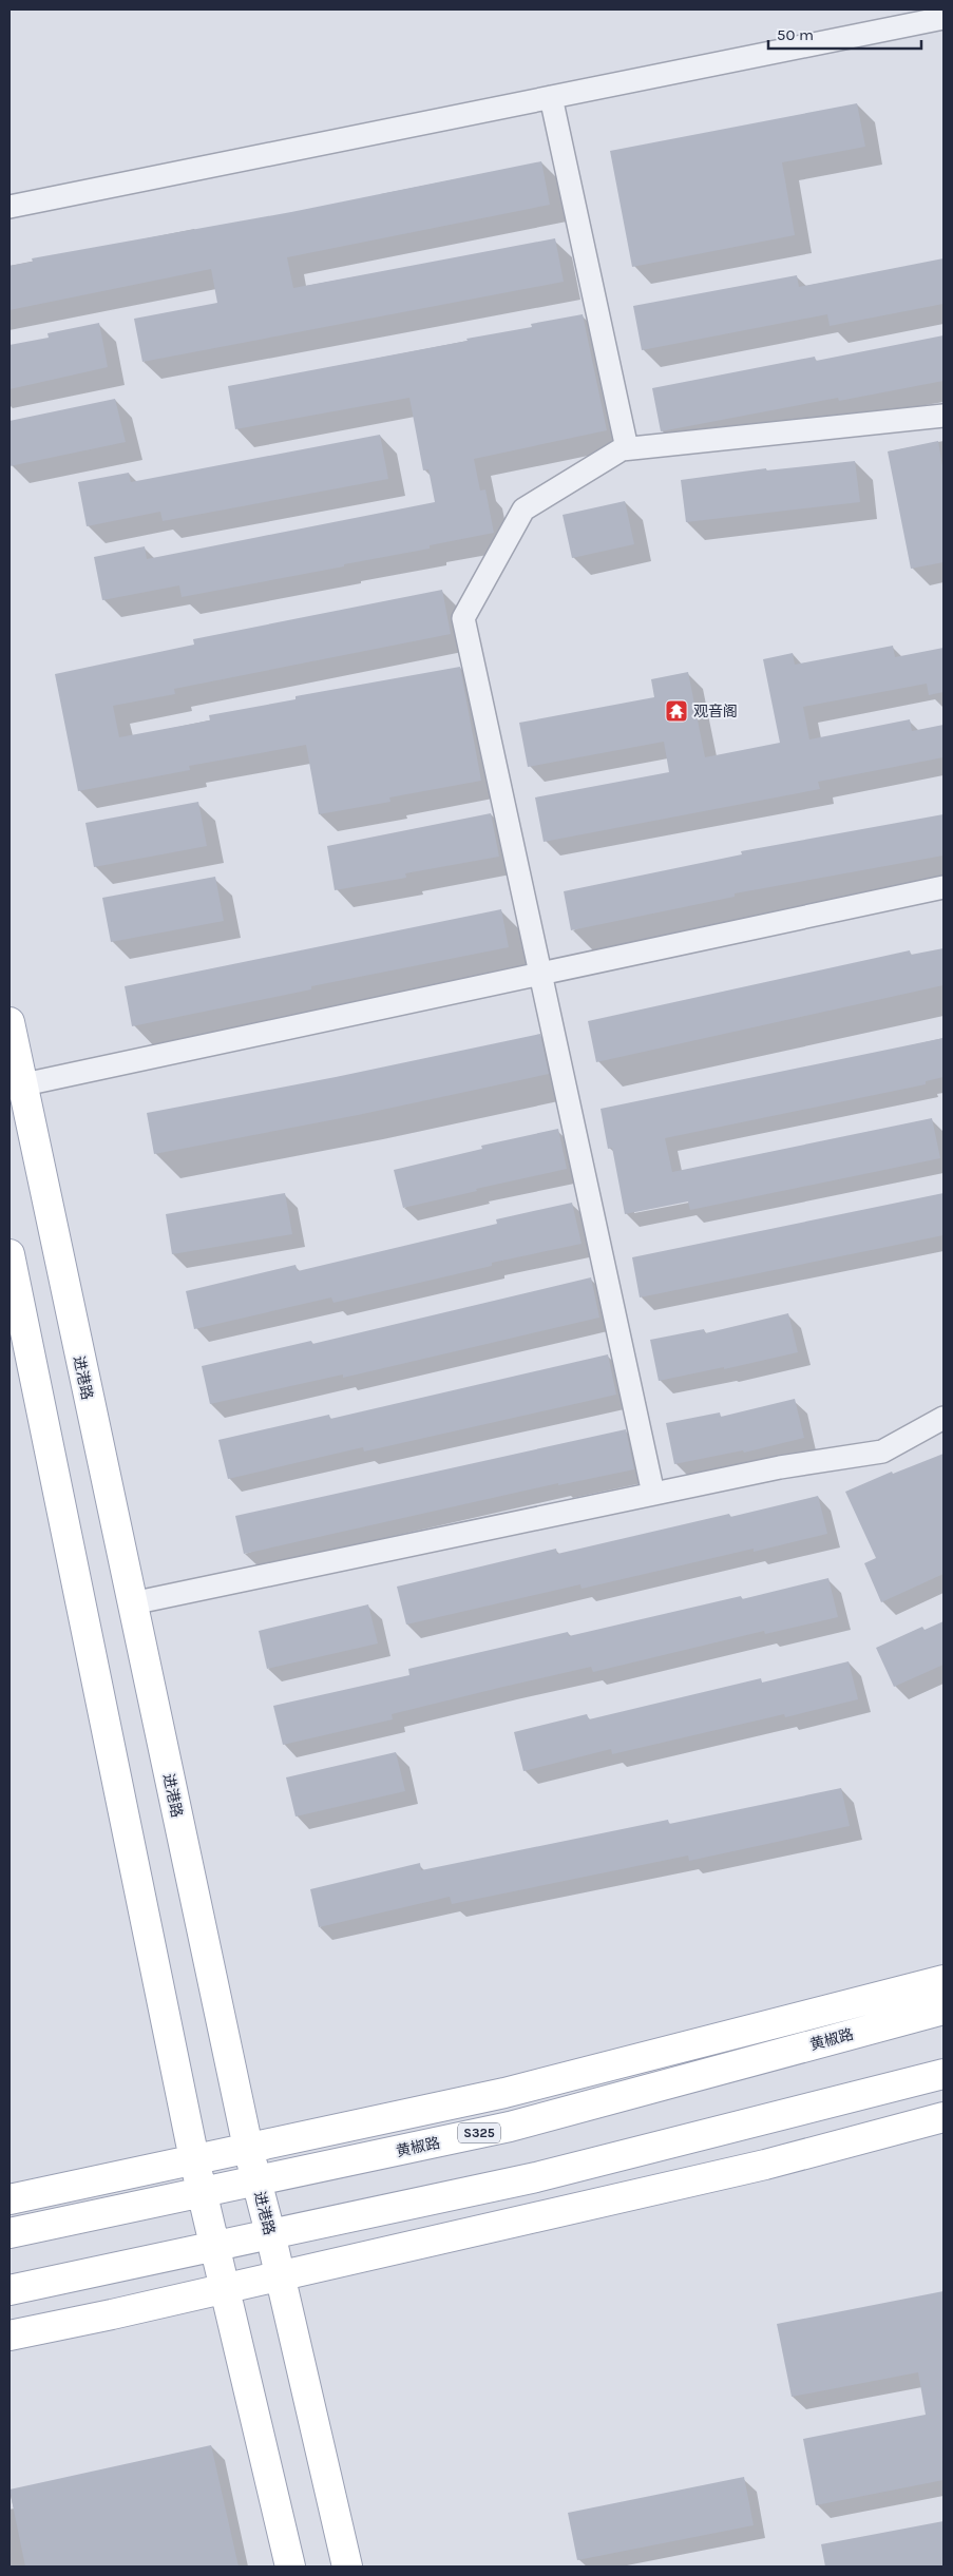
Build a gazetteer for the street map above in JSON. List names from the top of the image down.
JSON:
{
  "streets": {
    "main road": ["进港路", "黄椒路", "S325"]
  },
  "crossings": [
    ["进港路", "黄椒路"]
  ],
  "places": {
    "temple": ["观音阁"]
  },
  "scale_bar": "50 m"
}
